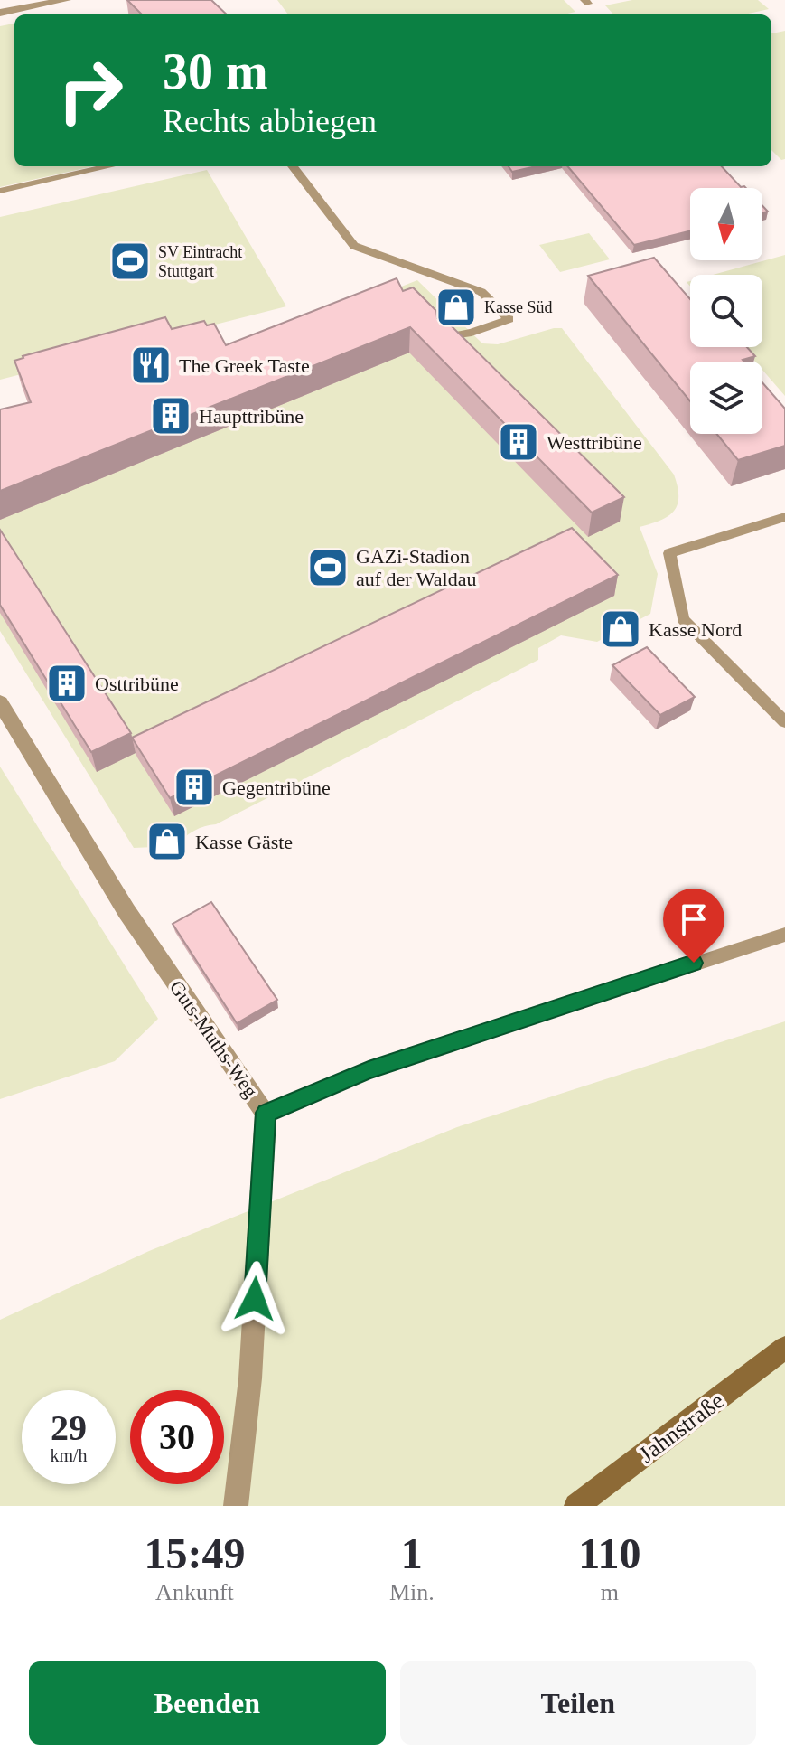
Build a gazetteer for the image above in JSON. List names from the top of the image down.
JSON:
{
  "streets": {
    "main road": ["Jahnstraße"],
    "street": ["Guts-Muths-Weg"]
  },
  "places": {
    "sports": ["SV Eintracht Stuttgart", "GAZi-Stadion auf der Waldau"],
    "shop": ["Kasse Süd", "Kasse Nord", "Kasse Gäste"],
    "restaurant": ["The Greek Taste"],
    "building": [
      "Haupttribüne",
      "Westtribüne",
      "Osttribüne",
      "Gegentribüne"
    ]
  },
  "north": "bottom",
  "page": {
    "turn": ["30 m", "Rechts abbiegen"],
    "speed": "29 km/h",
    "limit": "30",
    "eta": [
      "15:49",
      "Ankunft",
      "1",
      "Min.",
      "110",
      "m"
    ],
    "buttons": ["Beenden", "Teilen"]
  }
}
